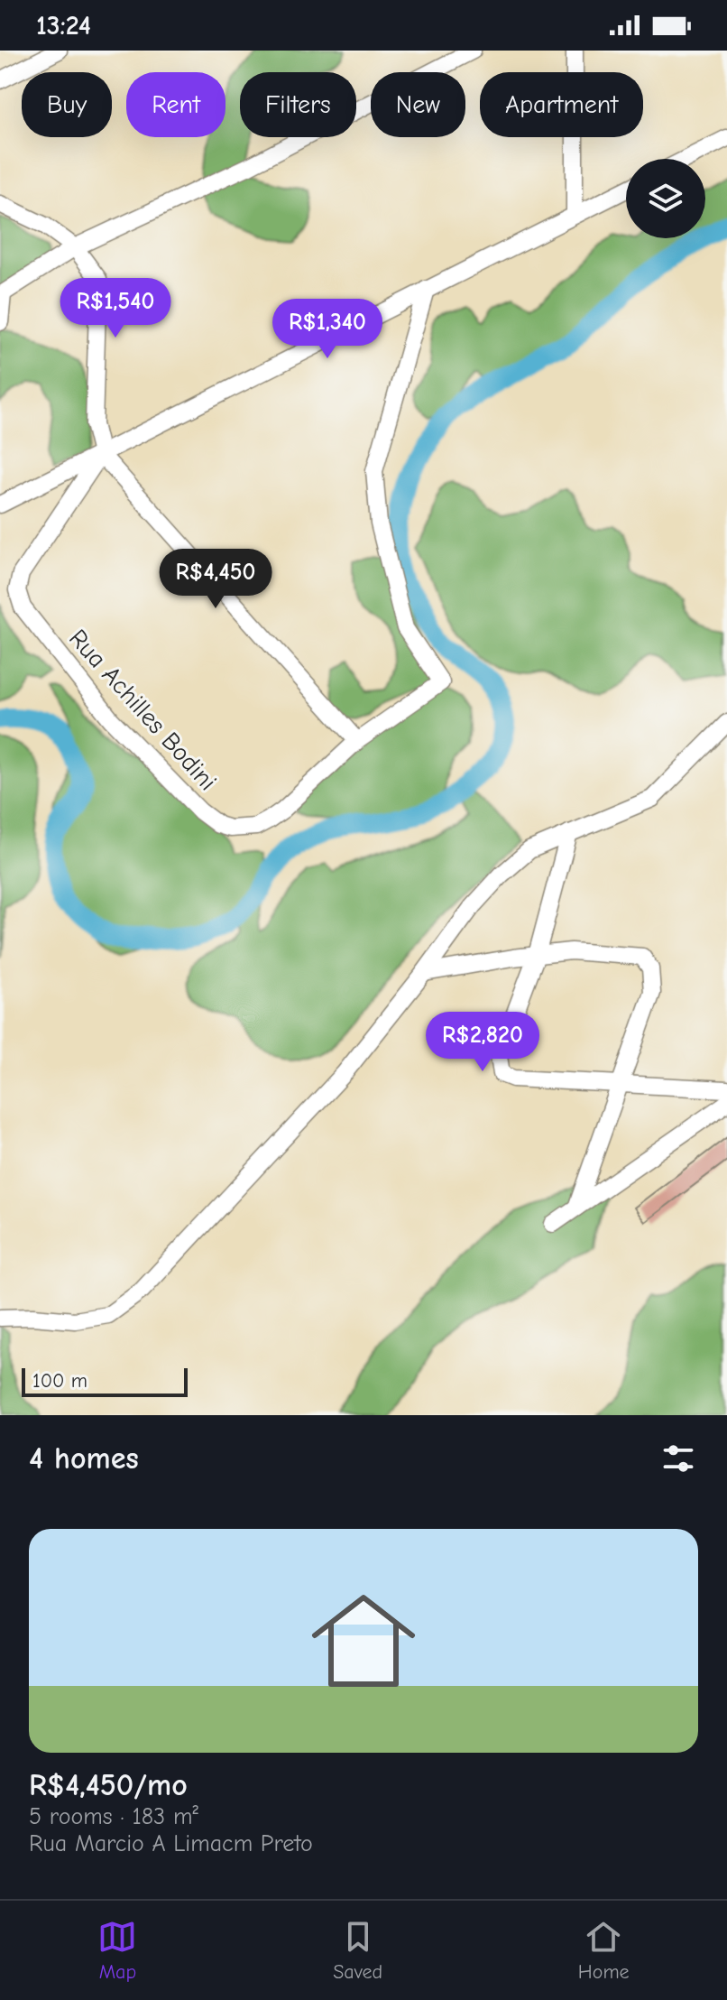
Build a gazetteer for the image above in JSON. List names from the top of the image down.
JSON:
{
  "streets": {
    "street": ["Rua Achilles Bodini"]
  },
  "scale_bar": "100 m",
  "page": {
    "status": "13:24",
    "chip": [
      "Buy",
      "Rent",
      "Filters",
      "New",
      "Apartment"
    ],
    "price": [
      "R$1,540",
      "R$1,340",
      "R$4,450",
      "R$2,820"
    ],
    "scale": "100 m",
    "heading": "4 homes",
    "list": [
      {
        "name": "R$4,450/mo",
        "note": "5 rooms · 183 m² · Rua Marcio A Limacm Preto"
      }
    ],
    "tabs": ["Map", "Saved", "Home"]
  }
}
